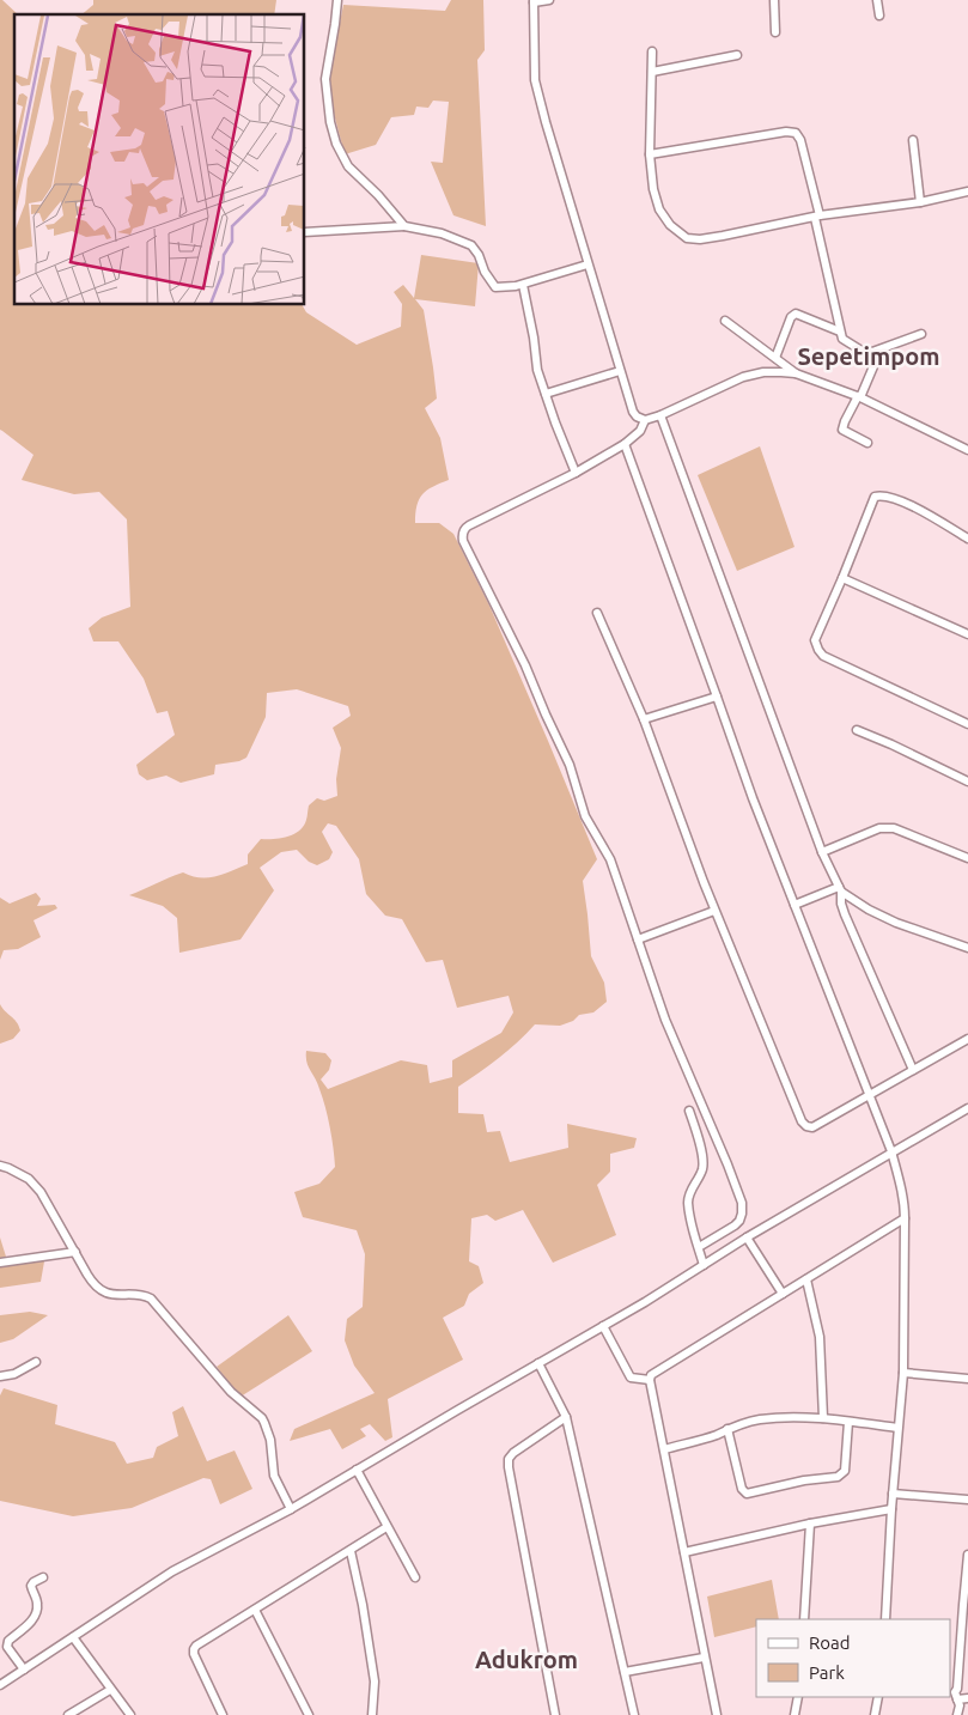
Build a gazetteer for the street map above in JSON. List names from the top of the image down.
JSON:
{
  "districts": ["Sepetimpom", "Adukrom"],
  "legend": ["Road", "Park"]
}
